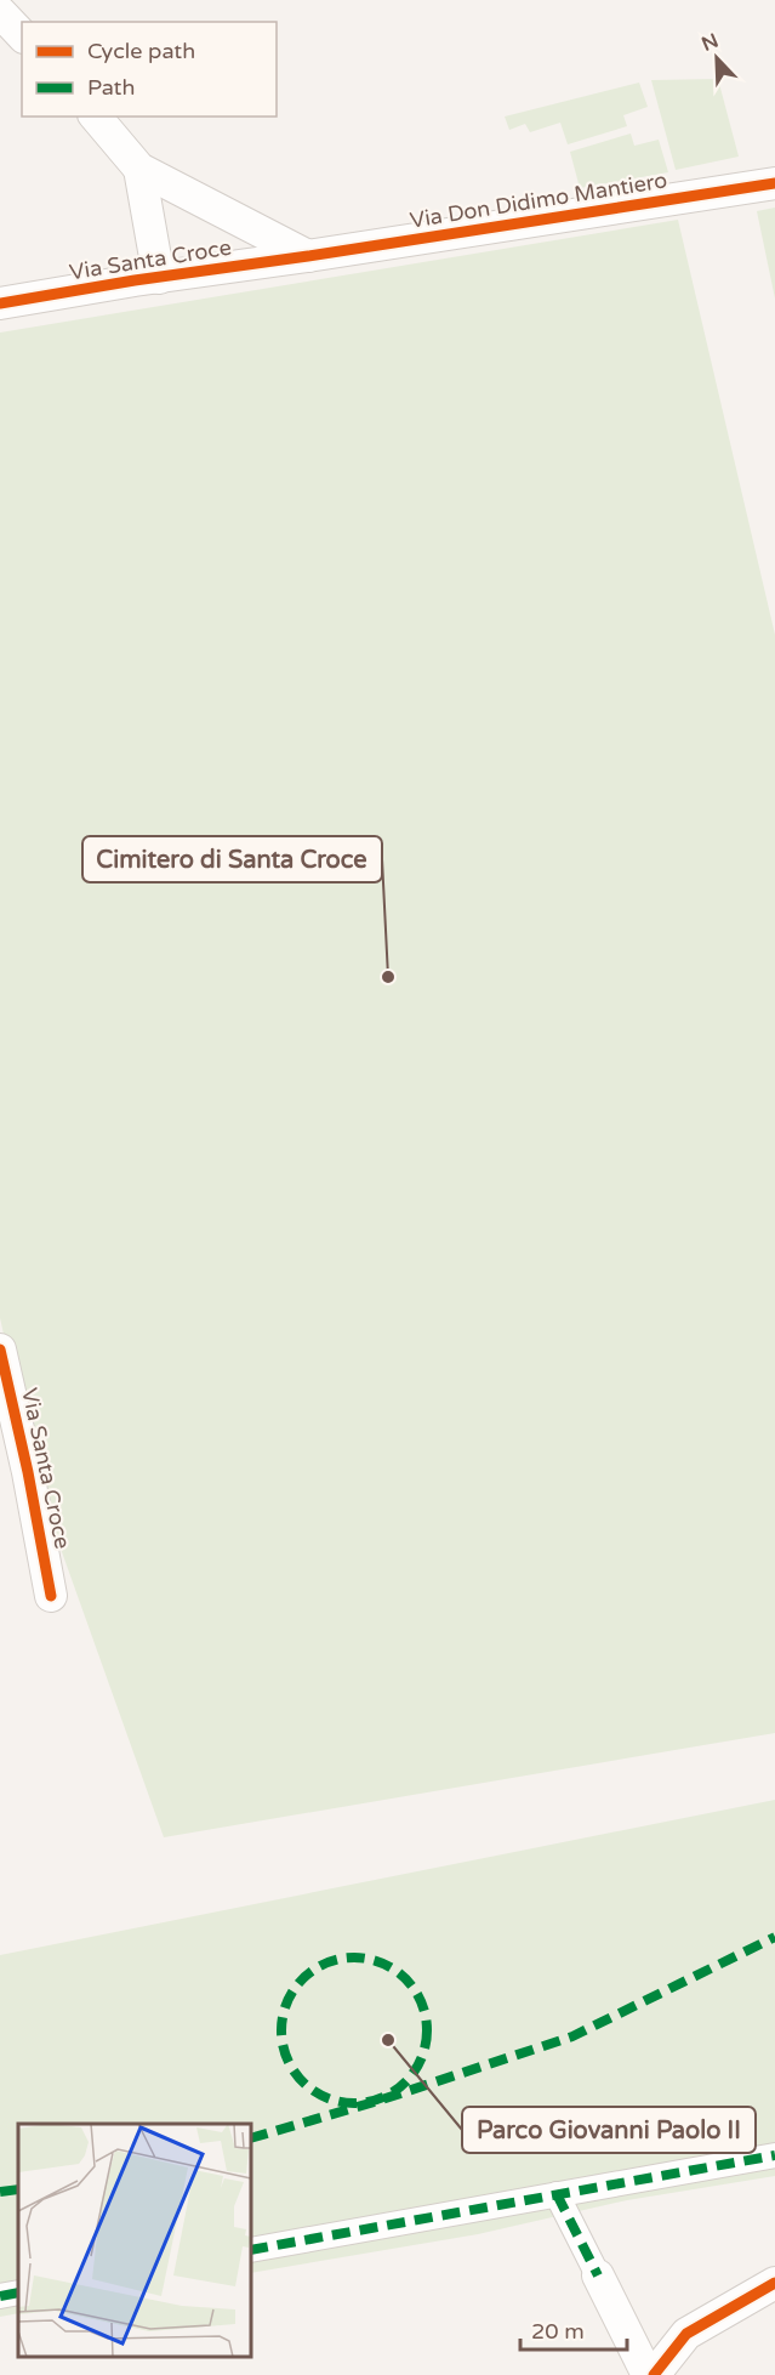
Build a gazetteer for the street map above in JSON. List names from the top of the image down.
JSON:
{
  "streets": {
    "street": ["Via Don Didimo Mantiero", "Via Santa Croce"]
  },
  "crossings": [
    ["Via Don Didimo Mantiero", "Via Santa Croce"]
  ],
  "places": ["Cimitero di Santa Croce", "Parco Giovanni Paolo II"],
  "legend": ["Cycle path", "Path"],
  "scale_bar": "20 m",
  "north": "top left"
}
